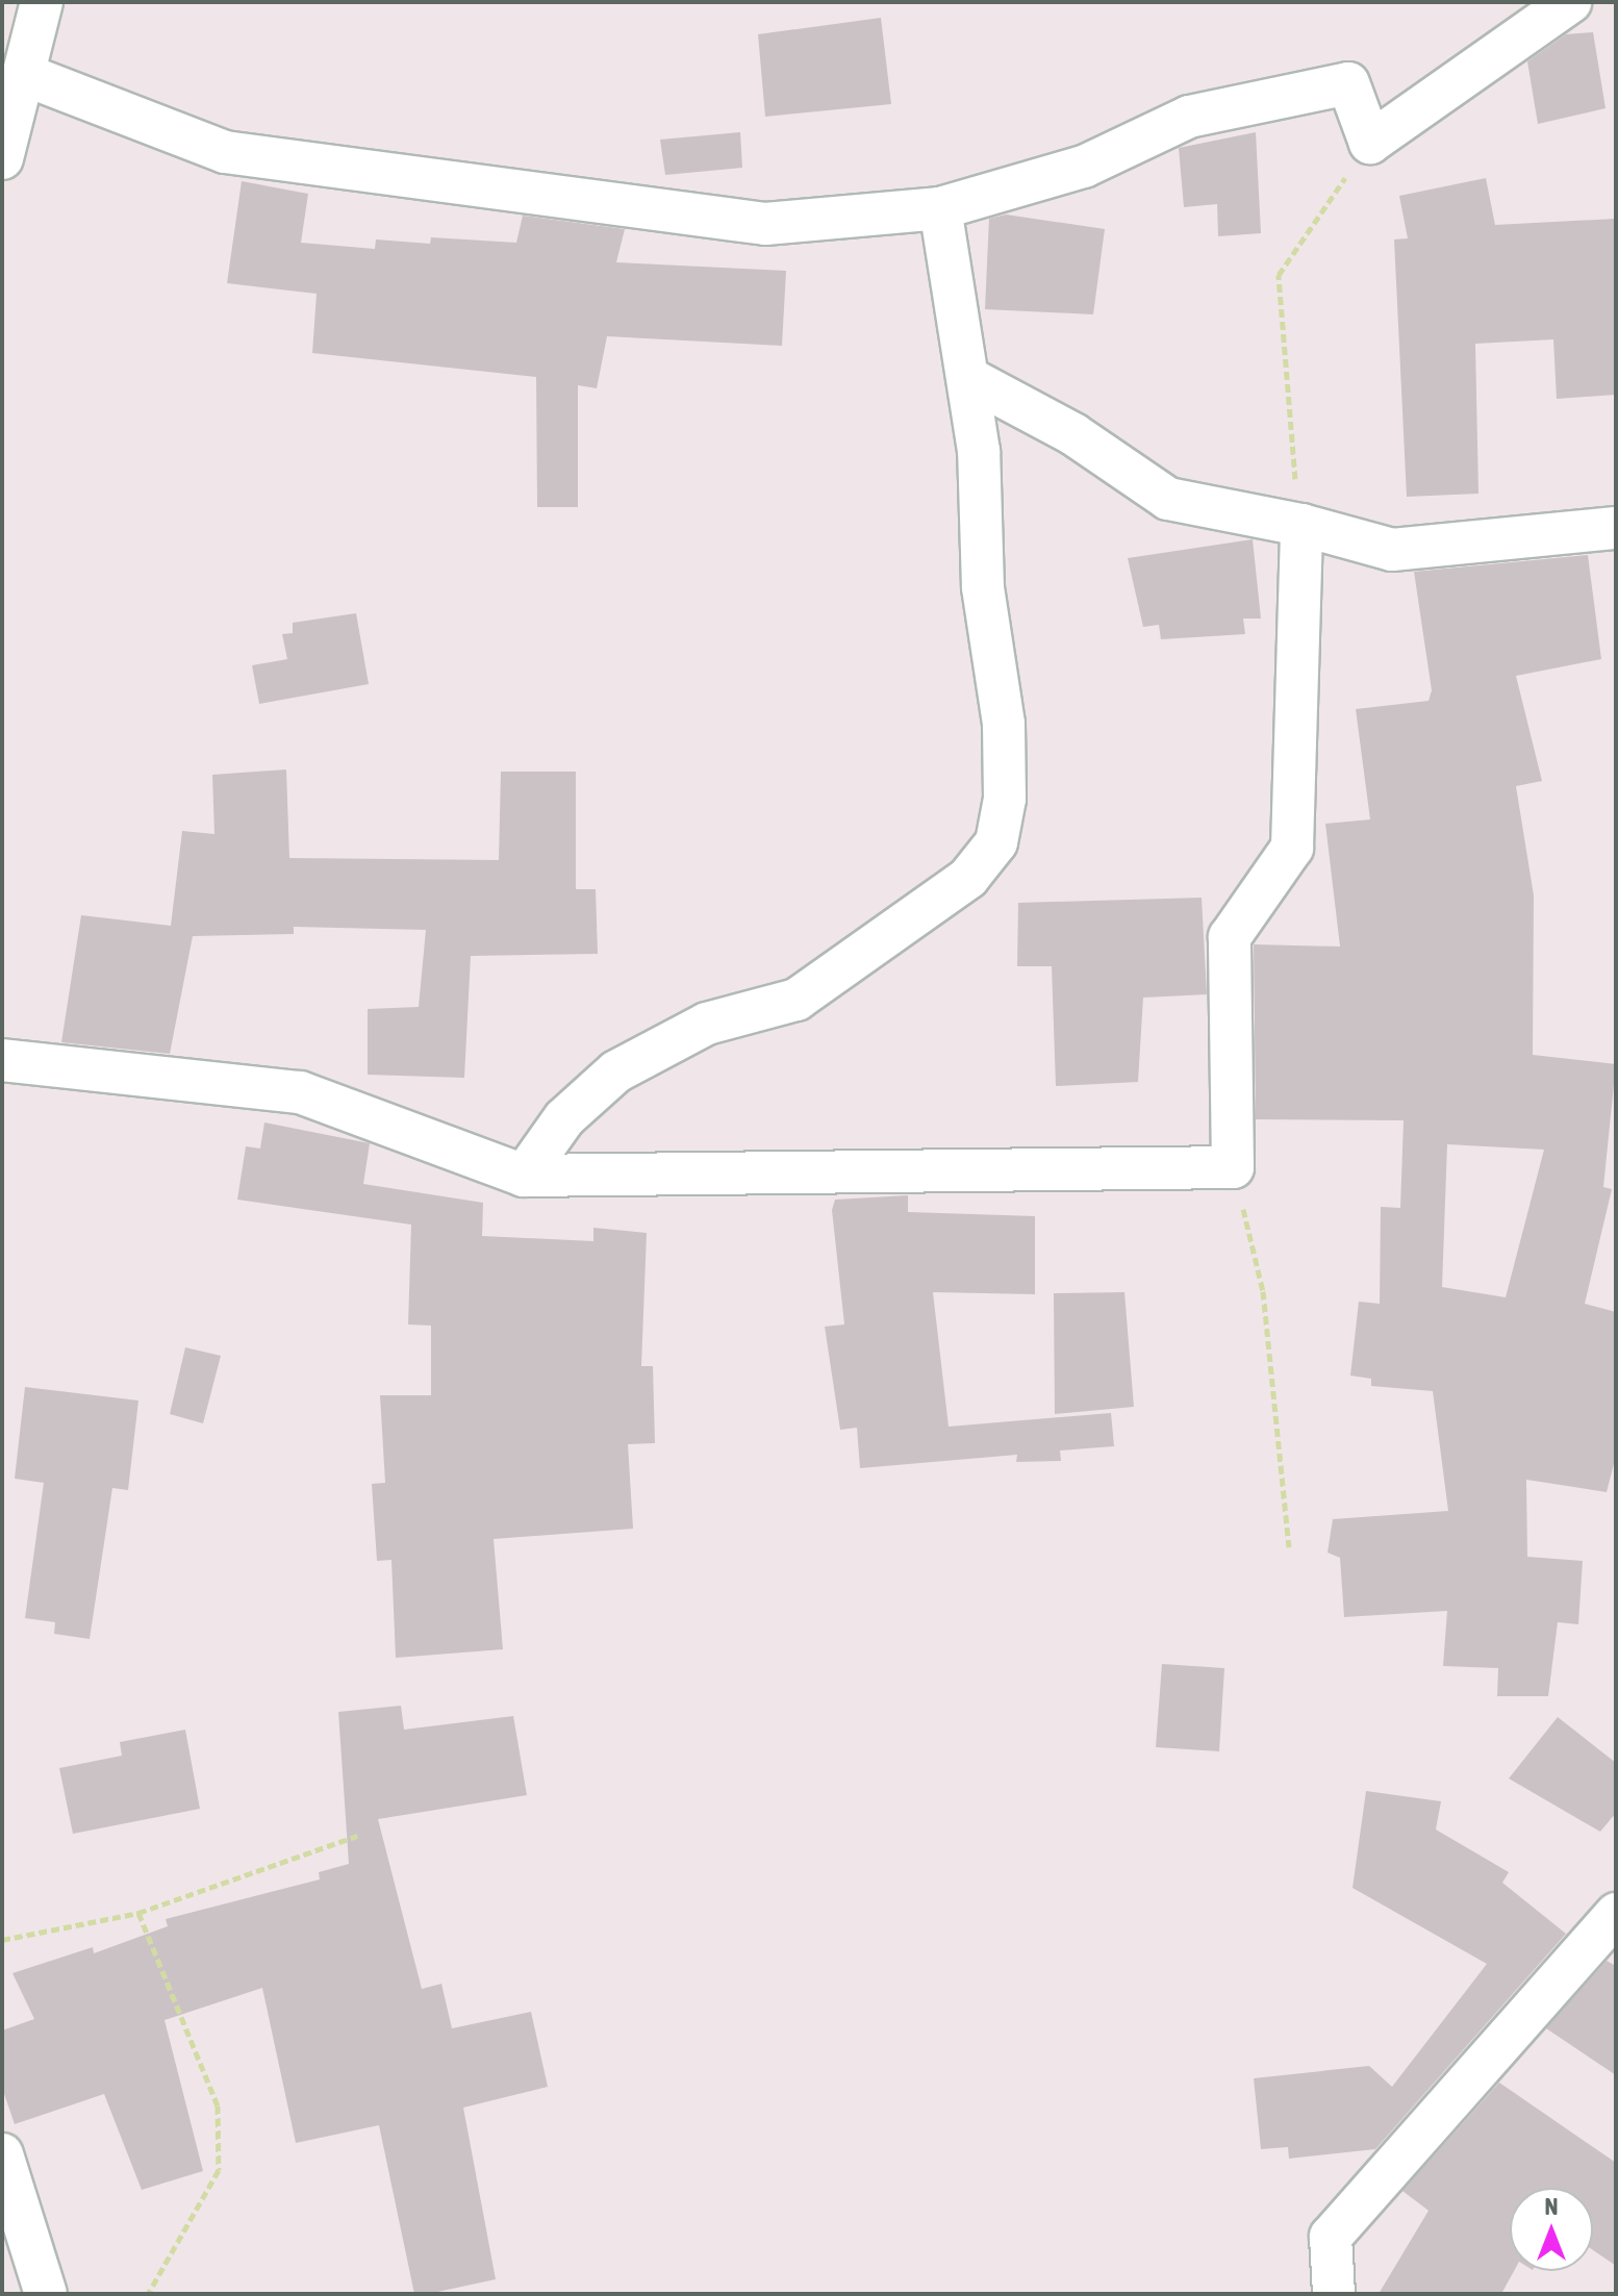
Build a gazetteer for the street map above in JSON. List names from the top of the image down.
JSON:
{
  "north": "top"
}
